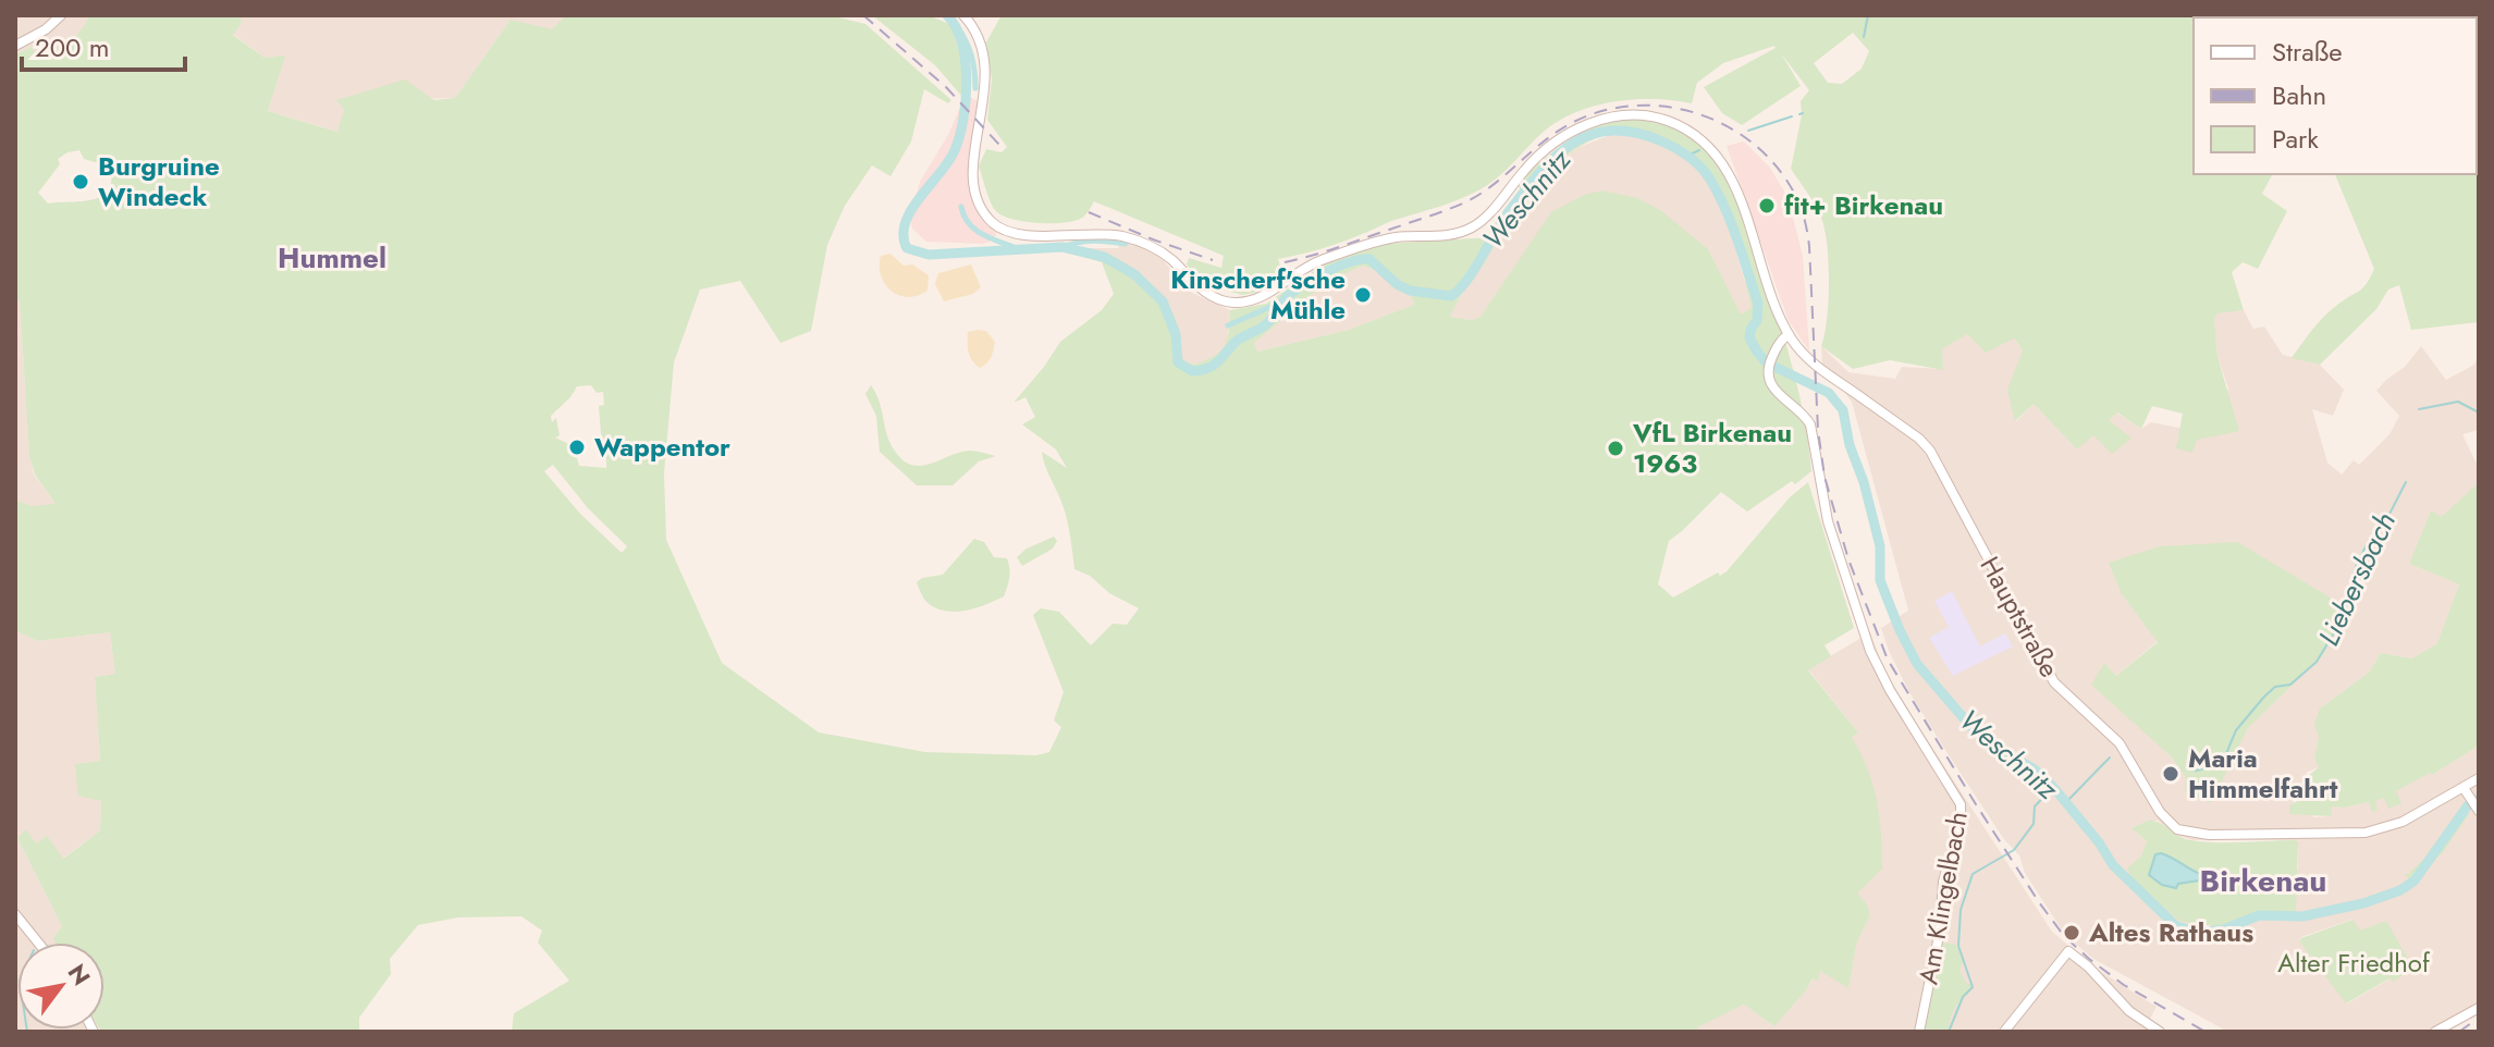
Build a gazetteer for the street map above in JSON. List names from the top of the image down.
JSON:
{
  "streets": {
    "main road": ["Hauptstraße", "Am Klingelbach"]
  },
  "crossings": [
    ["Hauptstraße", "Am Klingelbach"]
  ],
  "districts": ["Hummel", "Birkenau"],
  "water": ["Weschnitz", "Liebersbach"],
  "parks": ["Alter Friedhof"],
  "places": [
    "Burgruine Windeck",
    "fit+ Birkenau",
    "Kinscherf'sche Mühle",
    "Wappentor",
    "VfL Birkenau 1963",
    "Maria Himmelfahrt",
    "Altes Rathaus"
  ],
  "legend": ["Straße", "Bahn", "Park"],
  "scale_bar": "200 m",
  "north": "top right"
}
